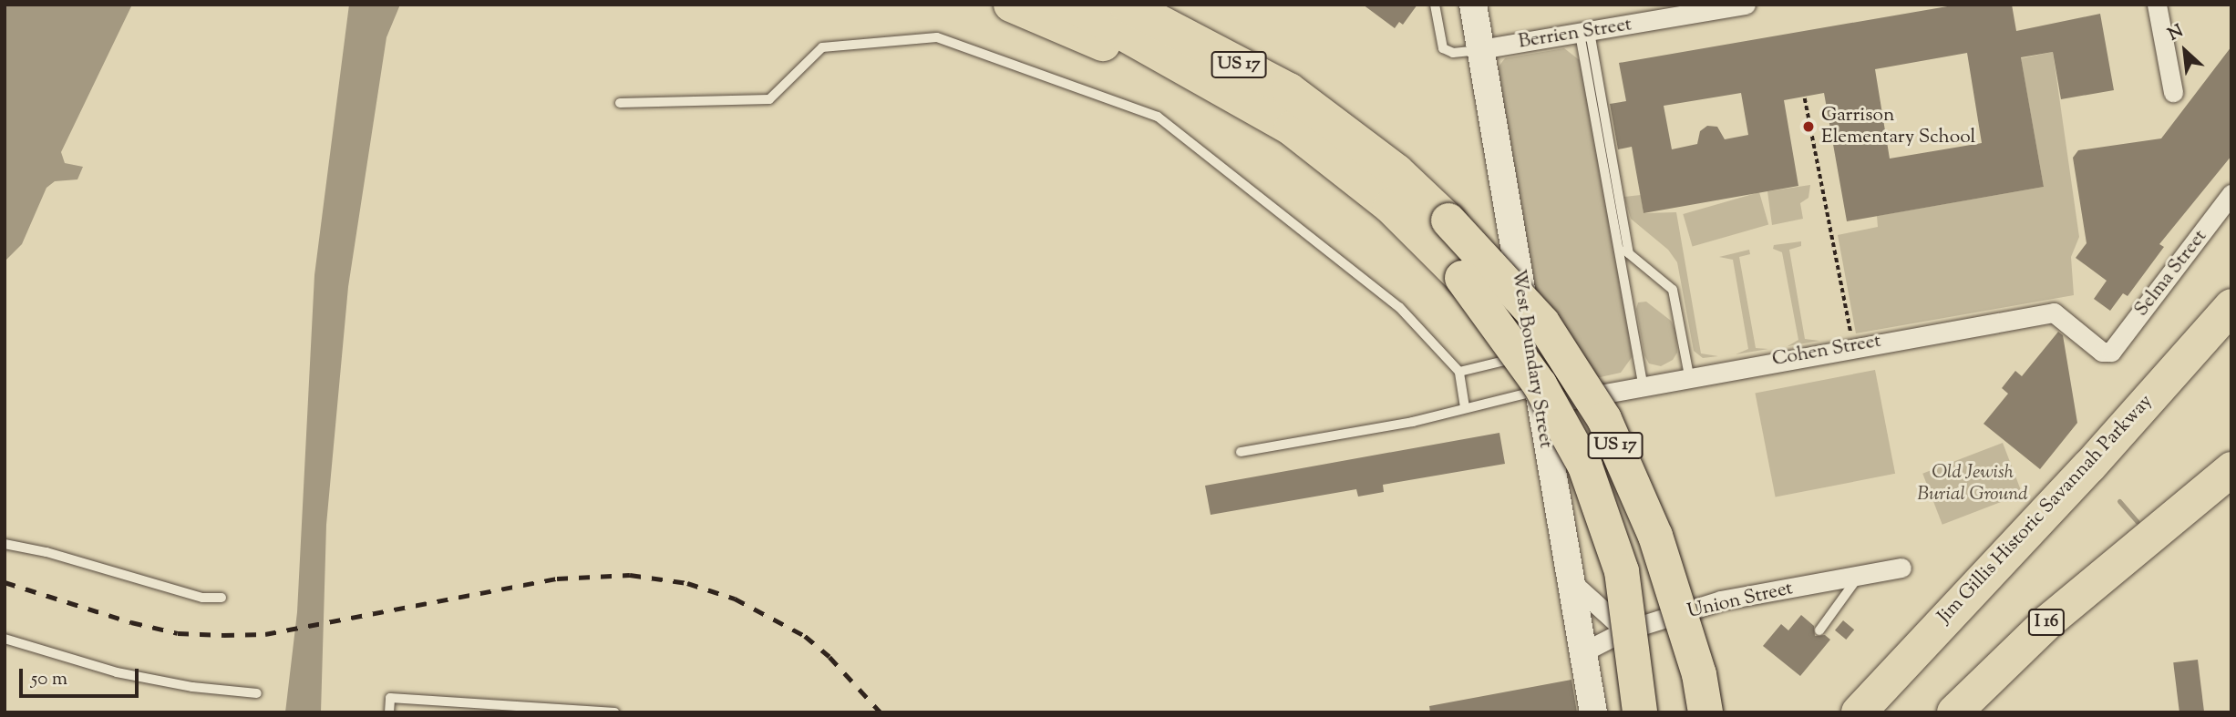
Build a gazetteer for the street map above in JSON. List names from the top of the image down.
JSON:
{
  "streets": {
    "highway": ["US 17", "Jim Gillis Historic Savannah Parkway", "I 16"],
    "main road": ["West Boundary Street"],
    "street": [
      "Berrien Street",
      "Selma Street",
      "Cohen Street",
      "Union Street"
    ]
  },
  "crossings": [
    ["Berrien Street", "West Boundary Street"],
    ["Selma Street", "Cohen Street"],
    ["Cohen Street", "West Boundary Street"],
    ["West Boundary Street", "Union Street"]
  ],
  "parks": ["Old Jewish Burial Ground"],
  "places": ["Garrison Elementary School"],
  "scale_bar": "50 m",
  "north": "top left"
}
